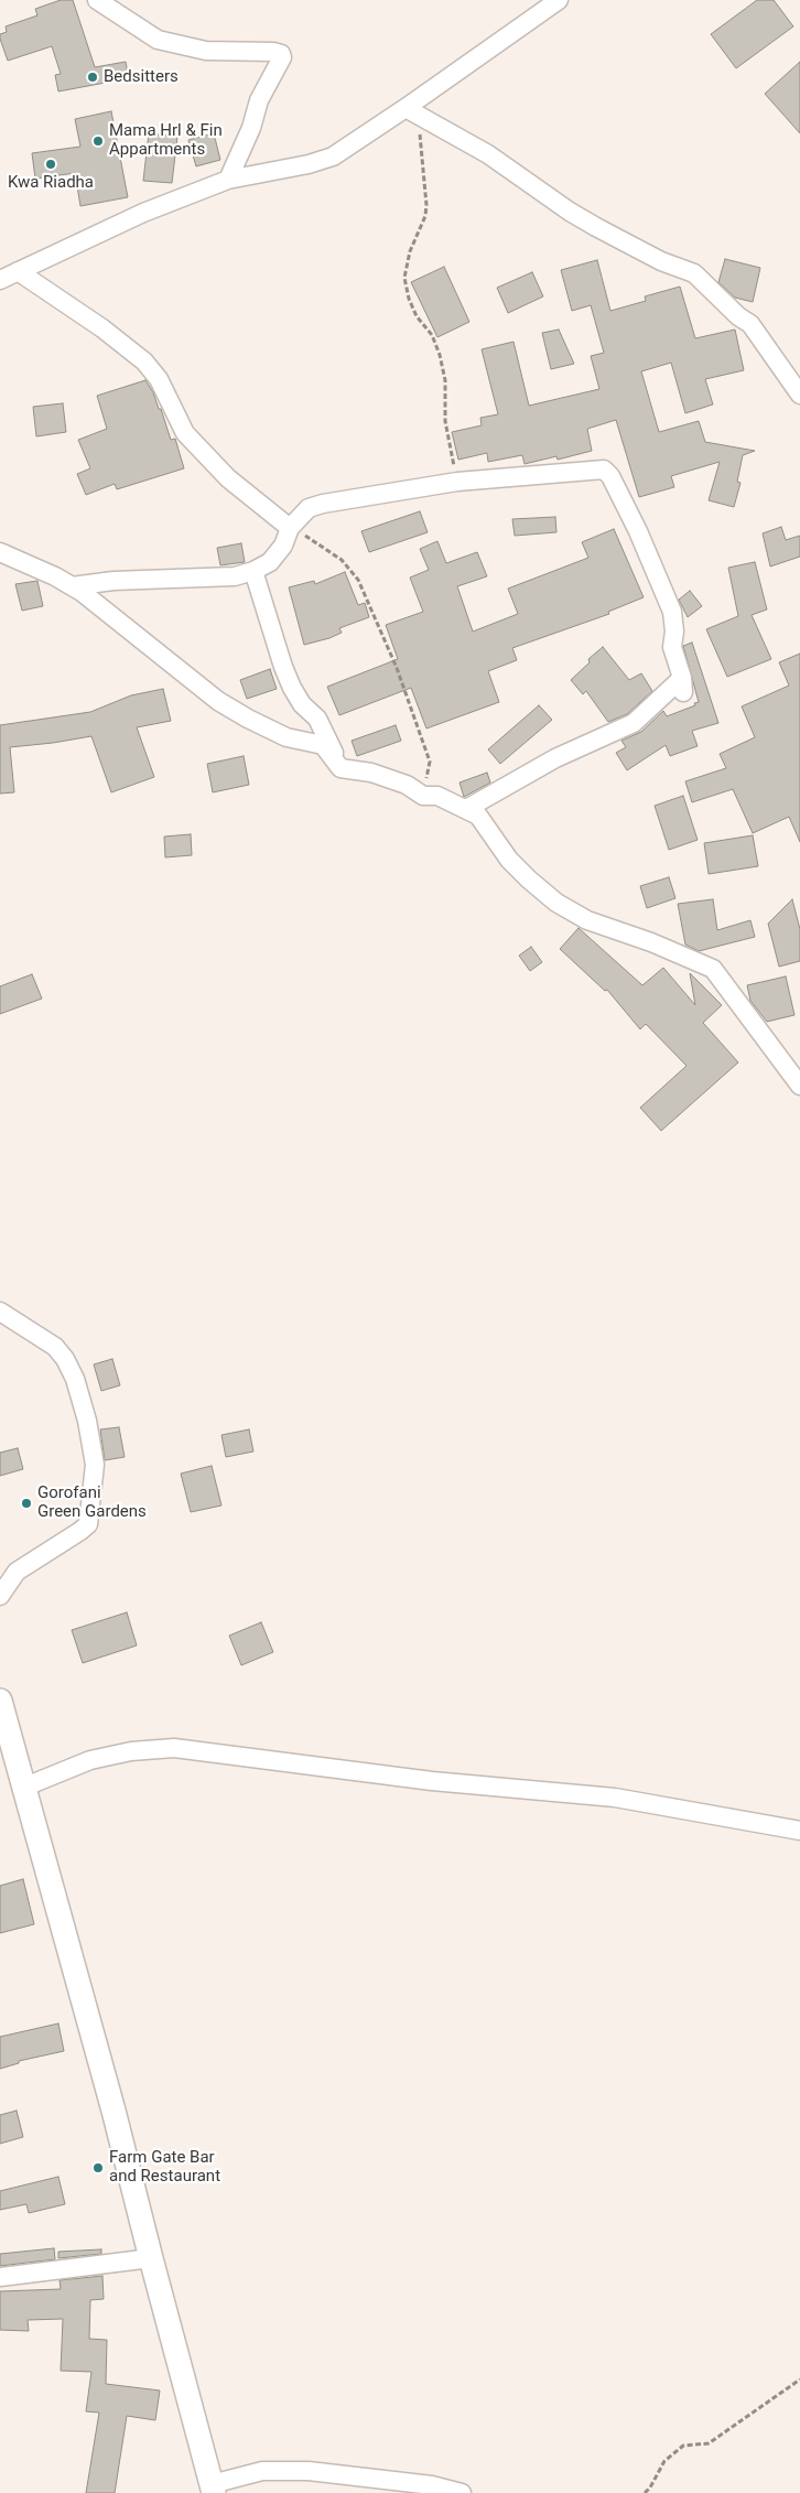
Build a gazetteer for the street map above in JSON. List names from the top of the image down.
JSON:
{
  "places": [
    "Bedsitters",
    "Mama Hrl & Fin Appartments",
    "Kwa Riadha",
    "Gorofani Green Gardens",
    "Farm Gate Bar and Restaurant"
  ]
}
